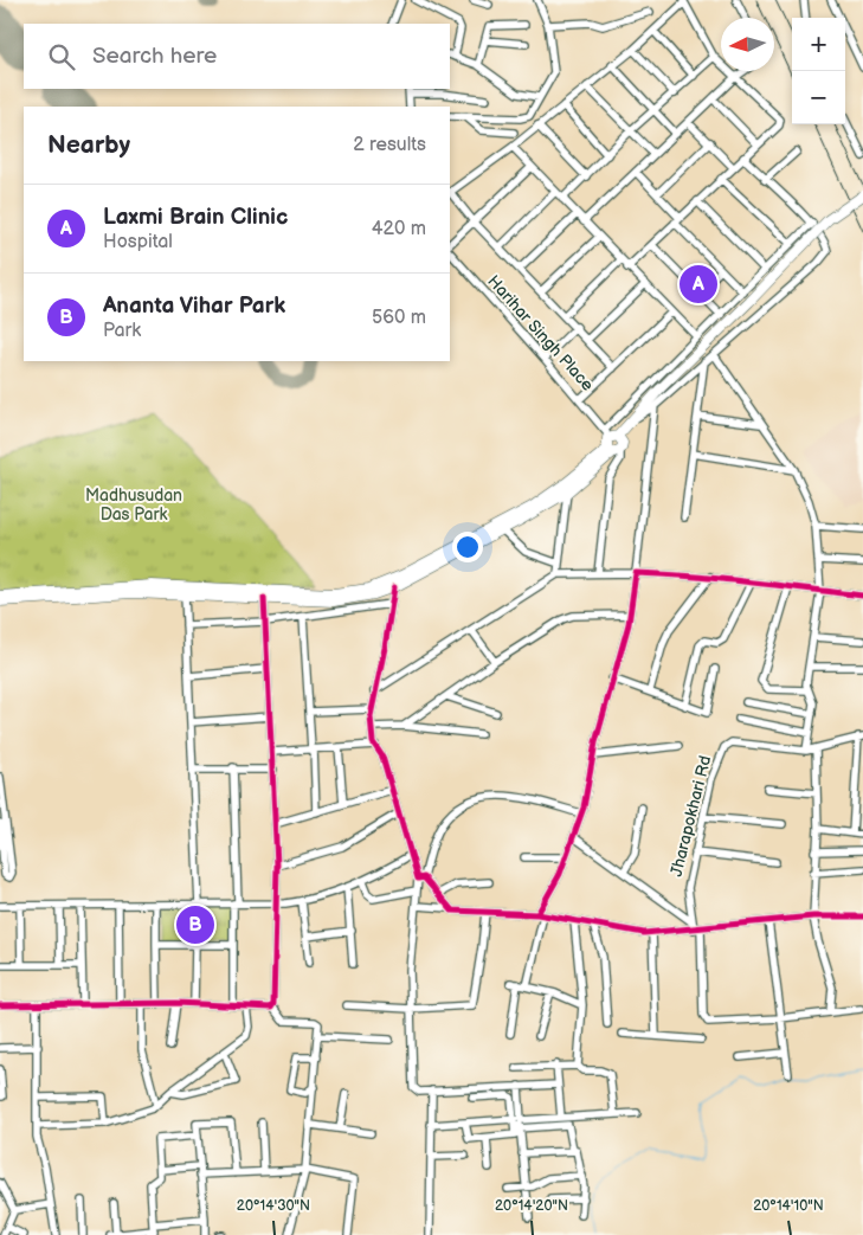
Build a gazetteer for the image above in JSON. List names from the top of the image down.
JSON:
{
  "streets": {
    "street": ["Harihar Singh Place", "Jharapokhari Rd"]
  },
  "parks": ["Madhusudan Das Park"],
  "north": "left",
  "page": {
    "map_buttons": ["+", "−"],
    "search": "Search here",
    "heading": ["Nearby", "2 results"],
    "list": [
      {
        "mark": "A",
        "name": "Laxmi Brain Clinic",
        "note": "Hospital",
        "value": "420 m"
      },
      {
        "mark": "B",
        "name": "Ananta Vihar Park",
        "note": "Park",
        "value": "560 m"
      }
    ],
    "pins": ["A", "B"]
  },
  "coordinates": ["20°14'30\"N", "20°14'20\"N", "20°14'10\"N"]
}
